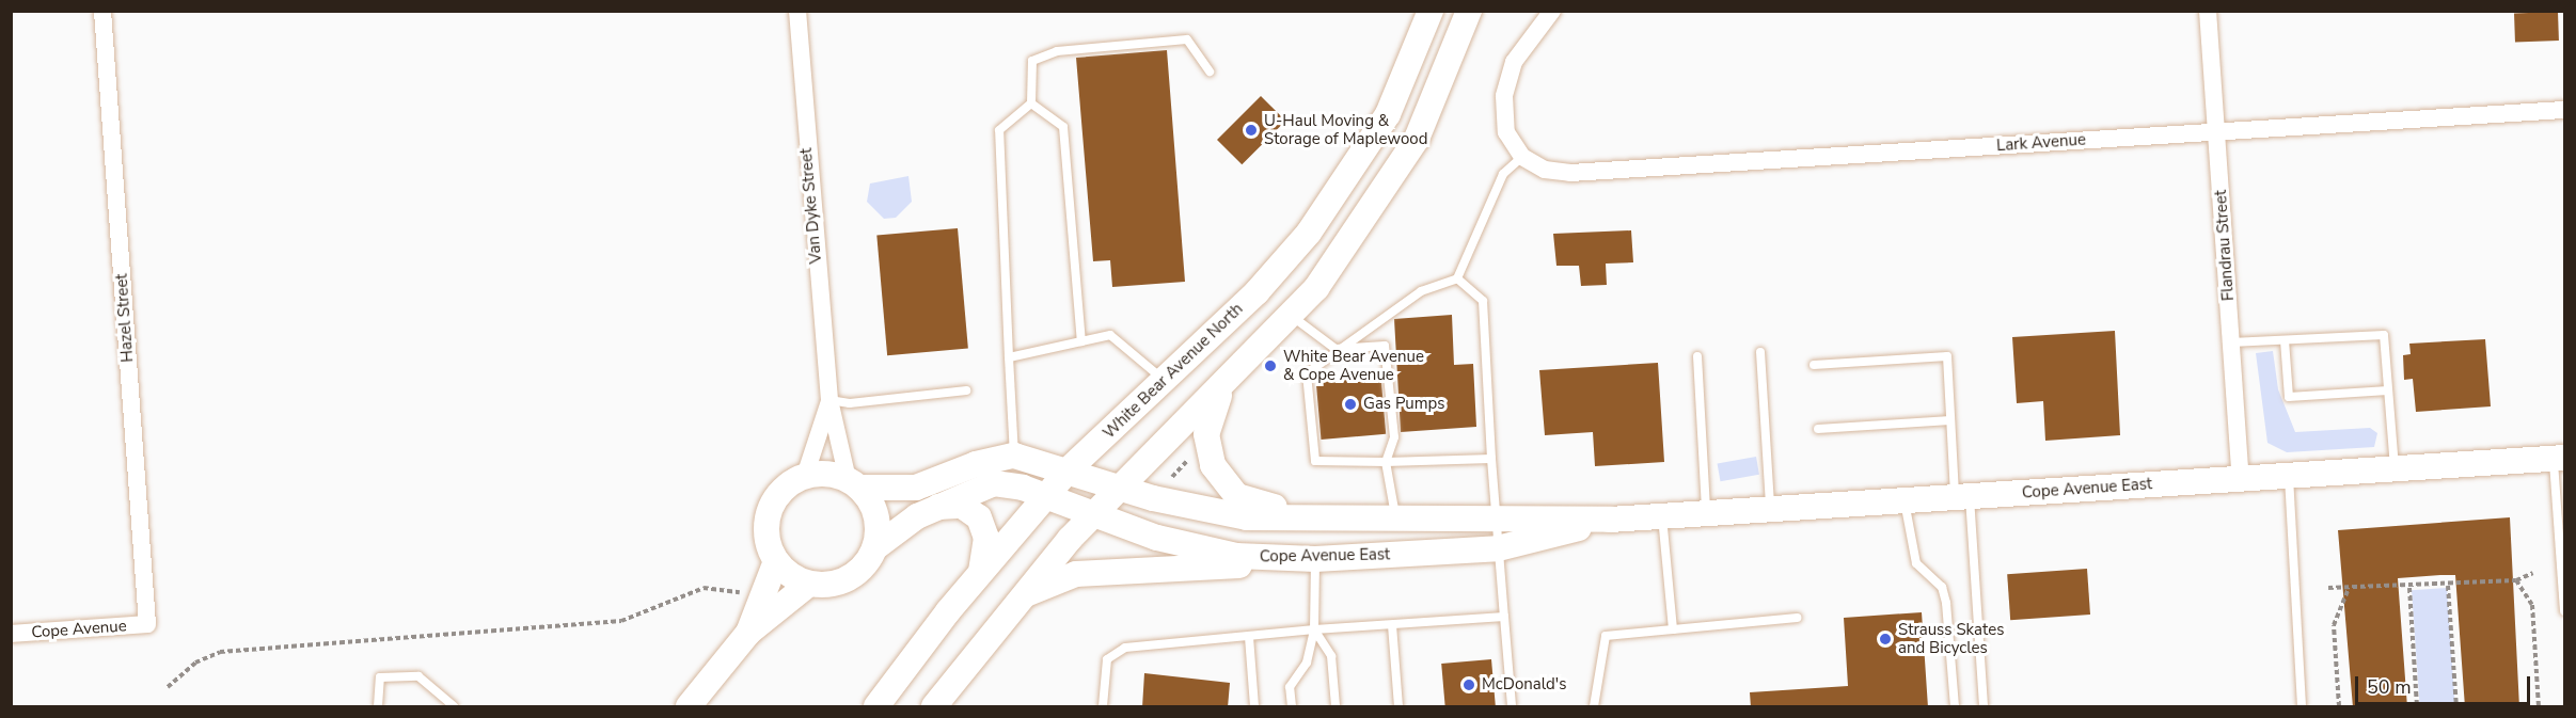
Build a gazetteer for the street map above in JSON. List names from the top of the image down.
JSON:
{
  "streets": {
    "street": [
      "Lark Avenue",
      "Van Dyke Street",
      "Flandrau Street",
      "Hazel Street",
      "White Bear Avenue North",
      "Cope Avenue East",
      "Cope Avenue"
    ]
  },
  "crossings": [
    ["Lark Avenue", "Flandrau Street"],
    ["Van Dyke Street", "Cope Avenue East"],
    ["Flandrau Street", "Cope Avenue East"],
    ["Hazel Street", "Cope Avenue"],
    ["White Bear Avenue North", "Cope Avenue East"]
  ],
  "places": [
    "U-Haul Moving & Storage of Maplewood",
    "White Bear Avenue & Cope Avenue",
    "Gas Pumps",
    "Strauss Skates and Bicycles",
    "McDonald's"
  ],
  "scale_bar": "50 m"
}
